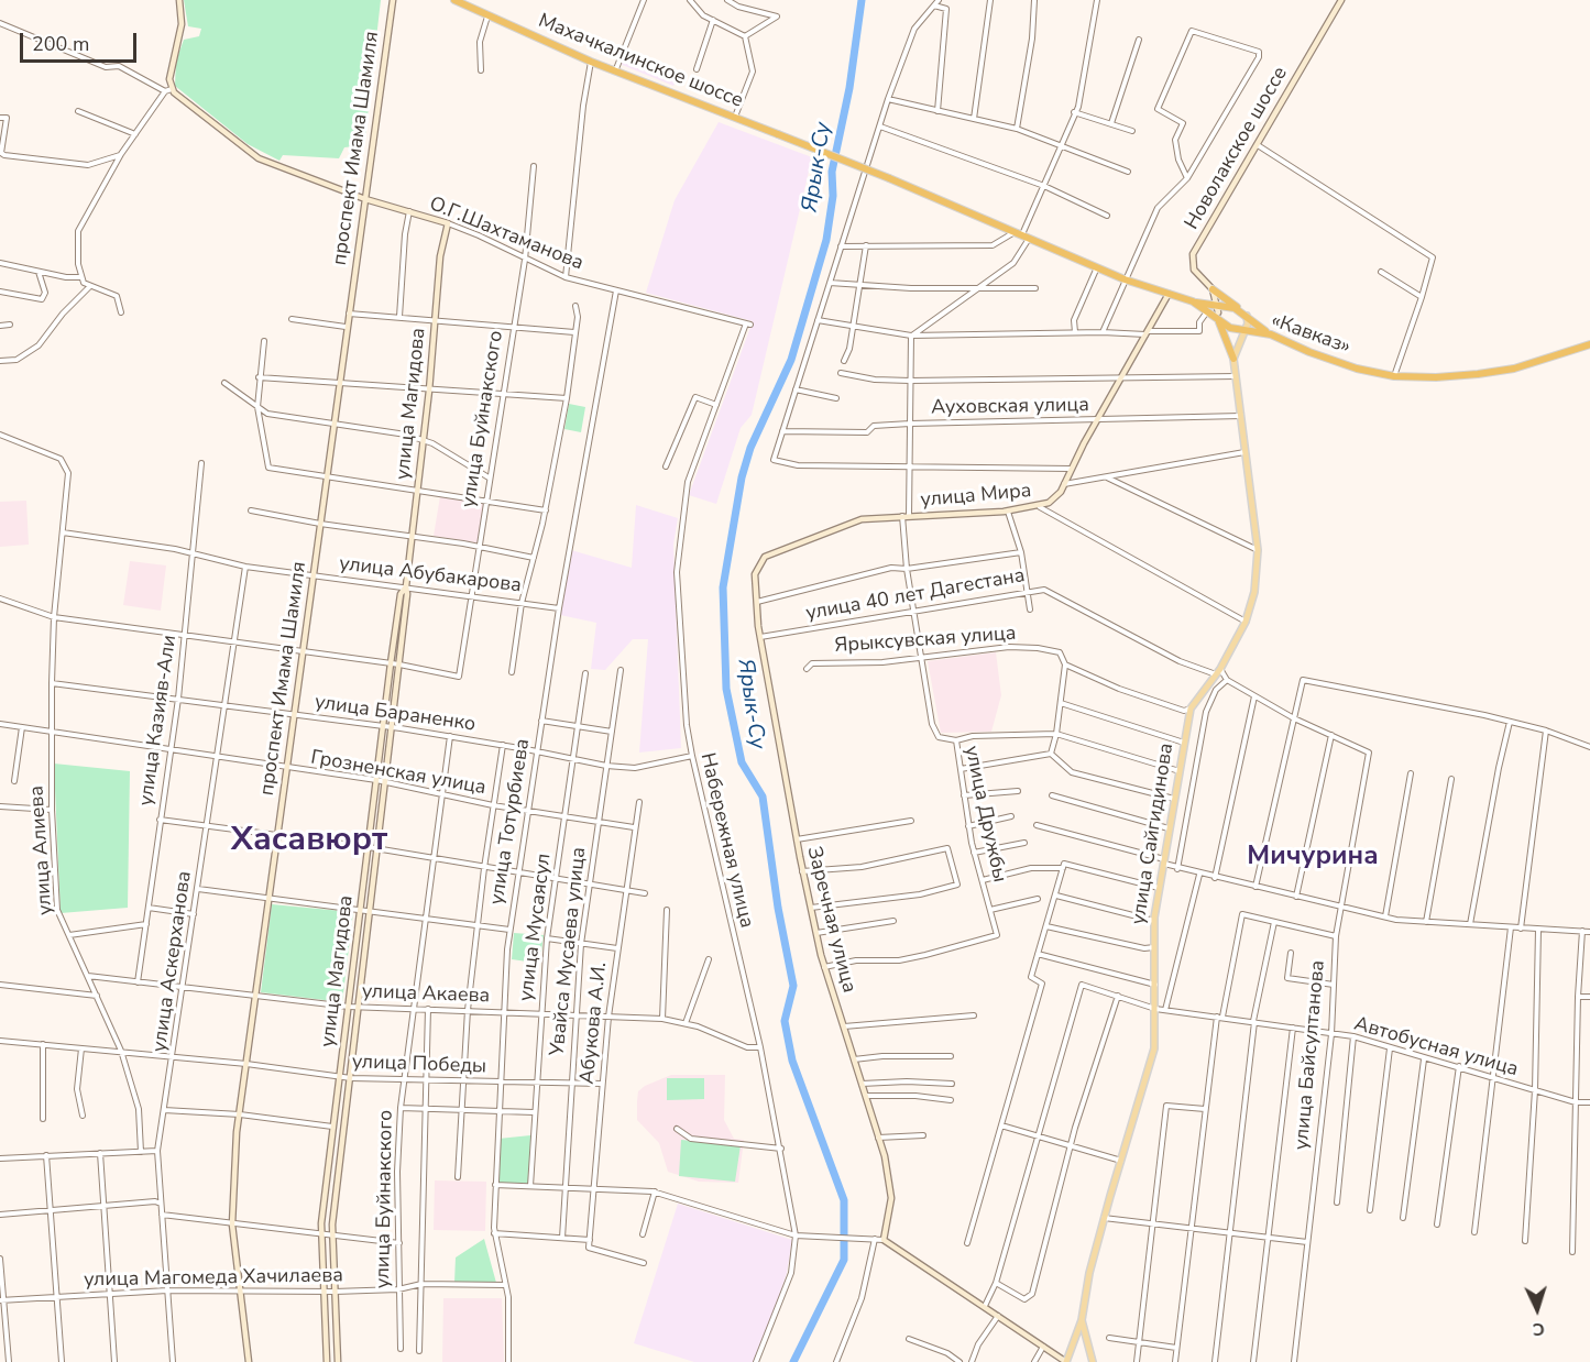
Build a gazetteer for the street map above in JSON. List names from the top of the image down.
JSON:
{
  "streets": {
    "highway": ["Махачкалинское шоссе", "«Кавказ»"],
    "main road": [
      "проспект Имама Шамиля",
      "Новолакское шоссе",
      "О.Г.Шахтаманова",
      "улица Магидова",
      "улица Мира",
      "улица Сайгидинова",
      "Заречная улица"
    ],
    "street": [
      "Ауховская улица",
      "улица Буйнакского",
      "улица Абубакарова",
      "улица 40 лет Дагестана",
      "Ярыксувская улица",
      "улица Бараненко",
      "улица Казияв-Али",
      "Грозненская улица",
      "улица Дружбы",
      "улица Тотурбиева",
      "Набережная улица",
      "улица Алиева",
      "улица Мусаясул",
      "Увайса Мусаева улица",
      "улица Аскерханова",
      "улица Акаева",
      "Абукова А.И.",
      "Автобусная улица",
      "улица Байсултанова",
      "улица Победы",
      "улица Магомеда Хачилаева"
    ]
  },
  "crossings": [
    ["Махачкалинское шоссе", "«Кавказ»"],
    ["проспект Имама Шамиля", "О.Г.Шахтаманова"],
    ["проспект Имама Шамиля", "улица Абубакарова"],
    ["проспект Имама Шамиля", "улица Бараненко"],
    ["проспект Имама Шамиля", "Грозненская улица"],
    ["проспект Имама Шамиля", "улица Акаева"],
    ["проспект Имама Шамиля", "улица Победы"],
    ["проспект Имама Шамиля", "улица Магомеда Хачилаева"],
    ["О.Г.Шахтаманова", "улица Магидова"],
    ["О.Г.Шахтаманова", "улица Буйнакского"],
    ["О.Г.Шахтаманова", "улица Тотурбиева"],
    ["О.Г.Шахтаманова", "Набережная улица"],
    ["улица Магидова", "улица Буйнакского"],
    ["улица Магидова", "улица Абубакарова"],
    ["улица Магидова", "улица Бараненко"],
    ["улица Магидова", "Грозненская улица"],
    ["улица Магидова", "улица Акаева"],
    ["улица Магидова", "улица Победы"],
    ["улица Магидова", "улица Магомеда Хачилаева"],
    ["Ауховская улица", "улица Дружбы"],
    ["Ауховская улица", "улица Сайгидинова"],
    ["улица Буйнакского", "улица Абубакарова"],
    ["улица Буйнакского", "улица Бараненко"],
    ["улица Буйнакского", "Грозненская улица"],
    ["улица Буйнакского", "улица Акаева"],
    ["улица Буйнакского", "улица Победы"],
    ["улица Буйнакского", "улица Магомеда Хачилаева"],
    ["улица Мира", "улица Дружбы"],
    ["улица Мира", "Заречная улица"],
    ["улица Абубакарова", "улица Казияв-Али"],
    ["улица Абубакарова", "улица Тотурбиева"],
    ["улица Абубакарова", "улица Алиева"],
    ["улица Абубакарова", "улица Аскерханова"],
    ["улица 40 лет Дагестана", "улица Дружбы"],
    ["улица 40 лет Дагестана", "улица Сайгидинова"],
    ["улица 40 лет Дагестана", "Заречная улица"],
    ["Ярыксувская улица", "улица Дружбы"],
    ["Ярыксувская улица", "улица Сайгидинова"],
    ["улица Бараненко", "улица Казияв-Али"],
    ["улица Бараненко", "улица Тотурбиева"],
    ["улица Бараненко", "Набережная улица"],
    ["улица Бараненко", "улица Алиева"],
    ["улица Бараненко", "улица Мусаясул"],
    ["улица Бараненко", "Увайса Мусаева улица"],
    ["улица Бараненко", "улица Аскерханова"],
    ["улица Казияв-Али", "Грозненская улица"],
    ["улица Казияв-Али", "улица Акаева"],
    ["Грозненская улица", "улица Тотурбиева"],
    ["Грозненская улица", "улица Алиева"],
    ["Грозненская улица", "улица Мусаясул"],
    ["Грозненская улица", "Увайса Мусаева улица"],
    ["Грозненская улица", "улица Аскерханова"],
    ["Грозненская улица", "Абукова А.И."],
    ["улица Дружбы", "Заречная улица"],
    ["улица Тотурбиева", "улица Акаева"],
    ["улица Тотурбиева", "улица Победы"],
    ["улица Тотурбиева", "улица Магомеда Хачилаева"],
    ["улица Сайгидинова", "Автобусная улица"],
    ["Набережная улица", "улица Акаева"],
    ["улица Алиева", "улица Акаева"],
    ["улица Алиева", "улица Победы"],
    ["улица Мусаясул", "улица Акаева"],
    ["улица Мусаясул", "улица Победы"],
    ["Увайса Мусаева улица", "улица Акаева"],
    ["Увайса Мусаева улица", "улица Победы"],
    ["улица Аскерханова", "улица Акаева"],
    ["улица Аскерханова", "улица Победы"],
    ["улица Аскерханова", "улица Магомеда Хачилаева"],
    ["улица Акаева", "Абукова А.И."],
    ["Абукова А.И.", "улица Победы"],
    ["Автобусная улица", "улица Байсултанова"]
  ],
  "districts": ["Хасавюрт", "Мичурина"],
  "water": ["Ярык-Су"],
  "scale_bar": "200 m",
  "north": "bottom"
}
